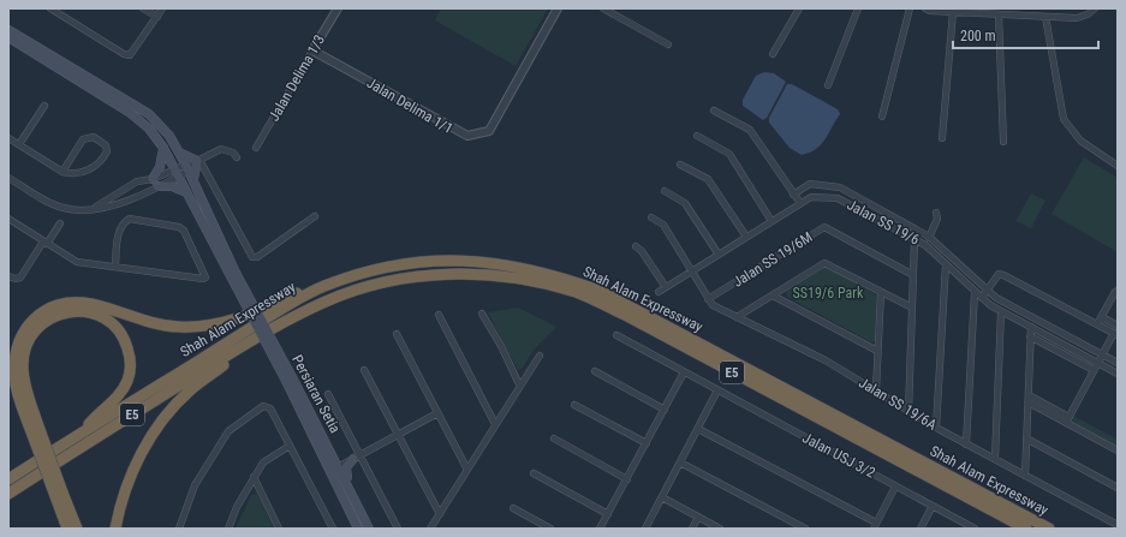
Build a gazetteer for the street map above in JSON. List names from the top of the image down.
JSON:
{
  "streets": {
    "highway": ["Shah Alam Expressway", "E5"],
    "main road": ["Persiaran Setia"],
    "street": [
      "Jalan Delima 1/3",
      "Jalan Delima 1/1",
      "Jalan SS 19/6",
      "Jalan SS 19/6M",
      "Jalan SS 19/6A",
      "Jalan USJ 3/2"
    ]
  },
  "crossings": [
    ["Jalan Delima 1/3", "Jalan Delima 1/1"],
    ["Jalan SS 19/6", "Jalan SS 19/6A"],
    ["Jalan SS 19/6M", "Jalan SS 19/6A"]
  ],
  "parks": ["SS19/6 Park"],
  "scale_bar": "200 m"
}
